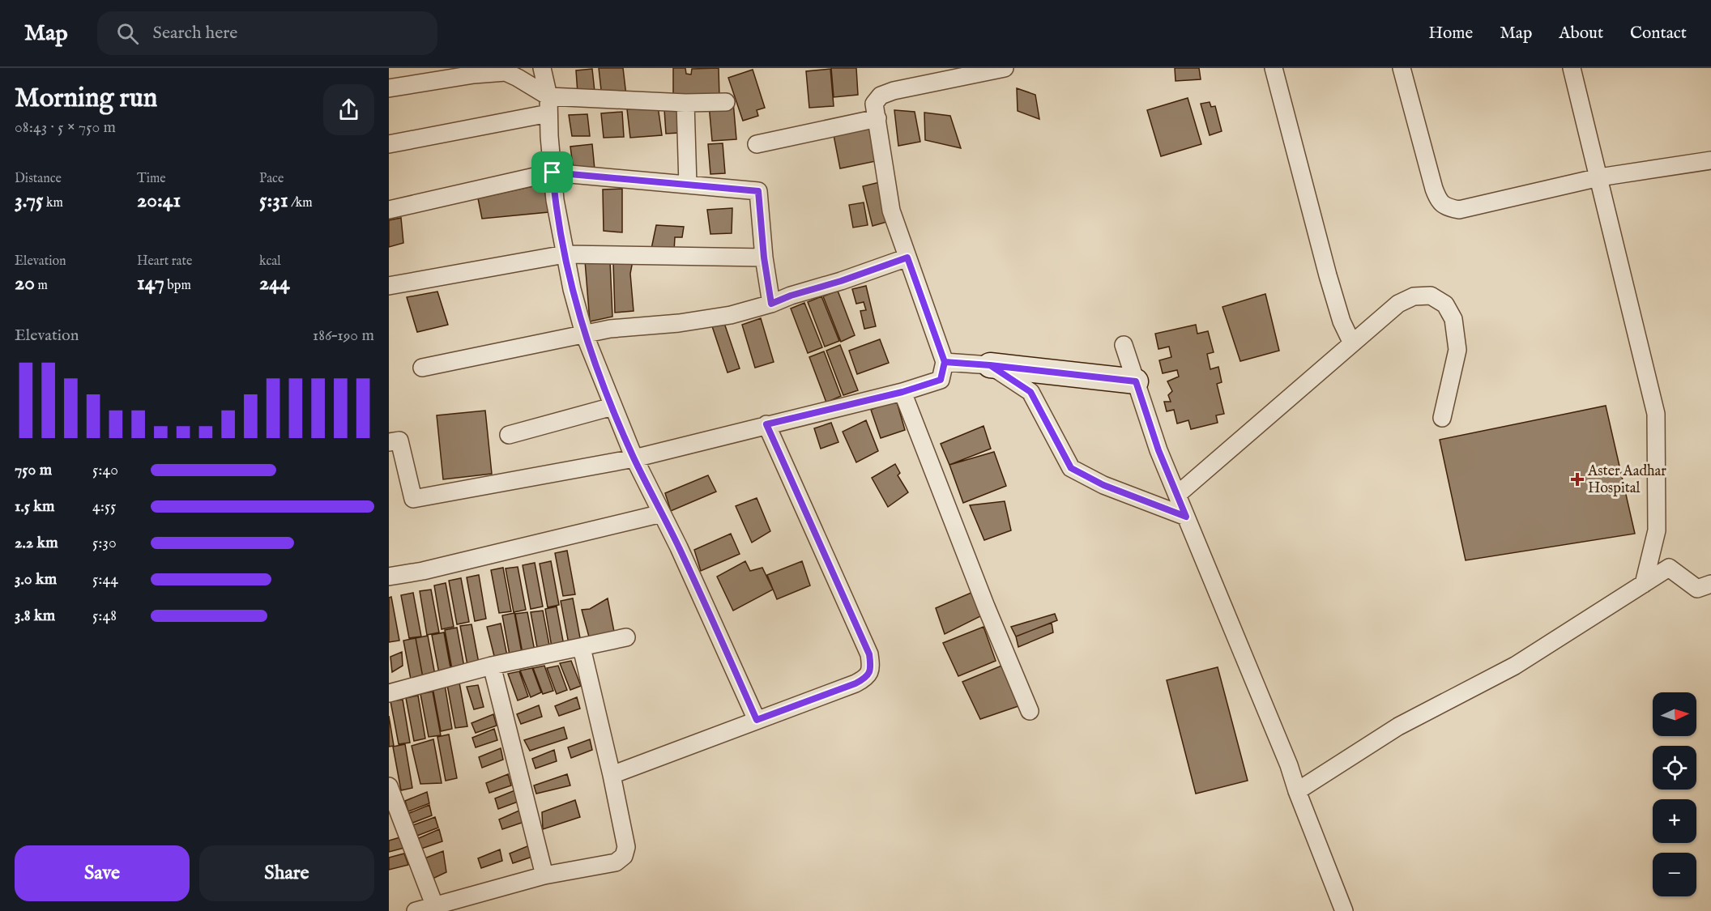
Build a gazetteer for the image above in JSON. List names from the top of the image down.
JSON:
{
  "places": {
    "health": ["Aster Aadhar Hospital"]
  },
  "north": "right",
  "page": {
    "header": "Map",
    "search": "Search here",
    "nav": [
      "Home",
      "Map",
      "About",
      "Contact"
    ],
    "heading": ["Morning run", "08:43 · 5 × 750 m"],
    "stats": [
      ["Distance", "3.75 km"],
      ["Time", "20:41"],
      ["Pace", "5:31 /km"],
      ["Elevation", "20 m"],
      ["Heart rate", "147 bpm"],
      ["kcal", "244"]
    ],
    "chart": ["Elevation", "186–190 m"],
    "list": [
      {
        "name": "750 m",
        "note": "5:40"
      },
      {
        "name": "1.5 km",
        "note": "4:55"
      },
      {
        "name": "2.2 km",
        "note": "5:30"
      },
      {
        "name": "3.0 km",
        "note": "5:44"
      },
      {
        "name": "3.8 km",
        "note": "5:48"
      }
    ],
    "map_buttons": ["+", "−"],
    "buttons": ["Save", "Share"]
  }
}
